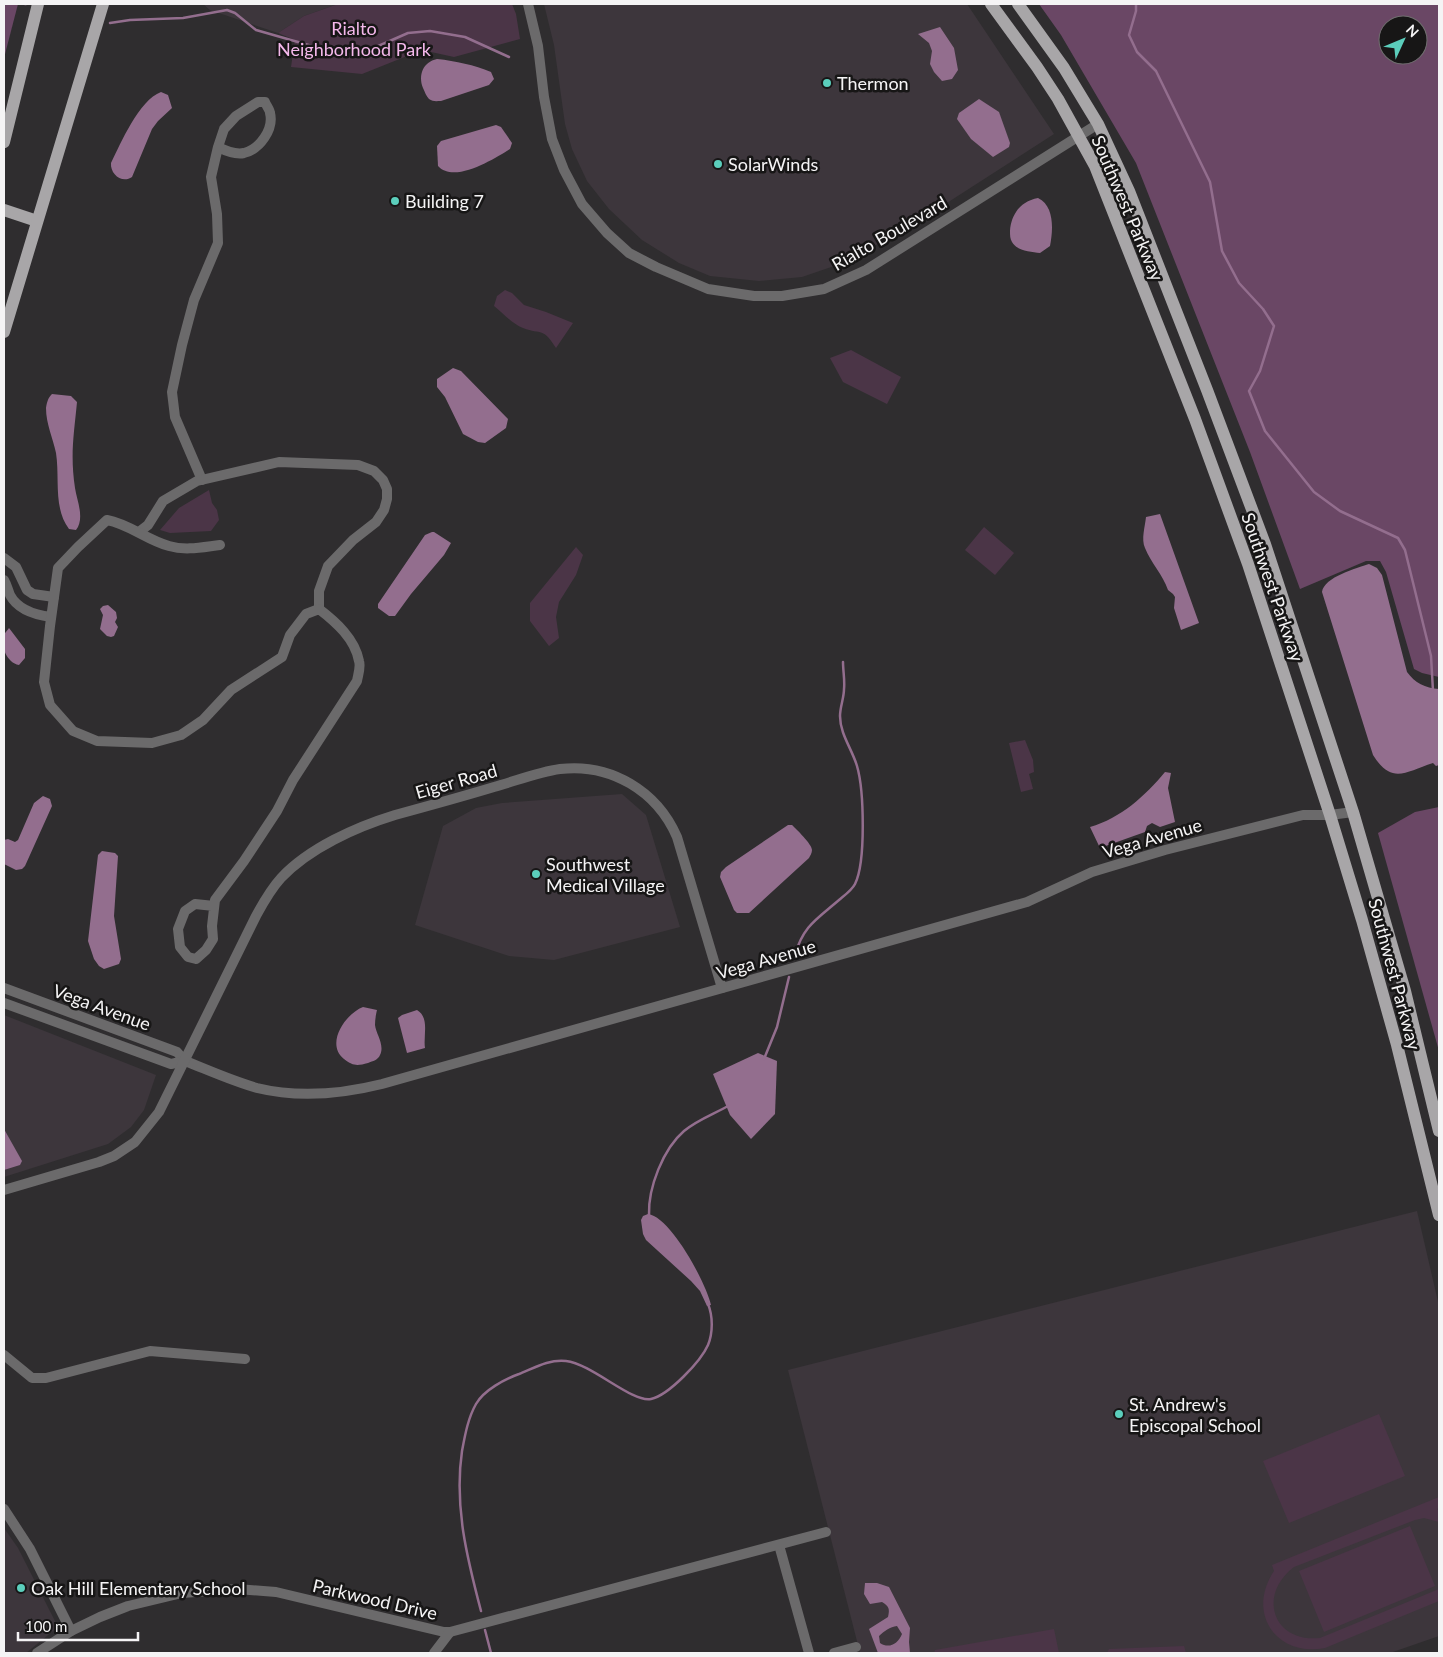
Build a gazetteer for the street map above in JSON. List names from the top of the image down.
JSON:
{
  "streets": {
    "main road": ["Southwest Parkway"],
    "street": [
      "Rialto Boulevard",
      "Eiger Road",
      "Vega Avenue",
      "Parkwood Drive"
    ]
  },
  "crossings": [
    ["Southwest Parkway", "Rialto Boulevard"],
    ["Southwest Parkway", "Vega Avenue"],
    ["Eiger Road", "Vega Avenue"]
  ],
  "parks": ["Rialto Neighborhood Park"],
  "places": [
    "Thermon",
    "SolarWinds",
    "Building 7",
    "Southwest Medical Village",
    "St. Andrew's Episcopal School",
    "Oak Hill Elementary School"
  ],
  "scale_bar": "100 m",
  "north": "top right"
}
